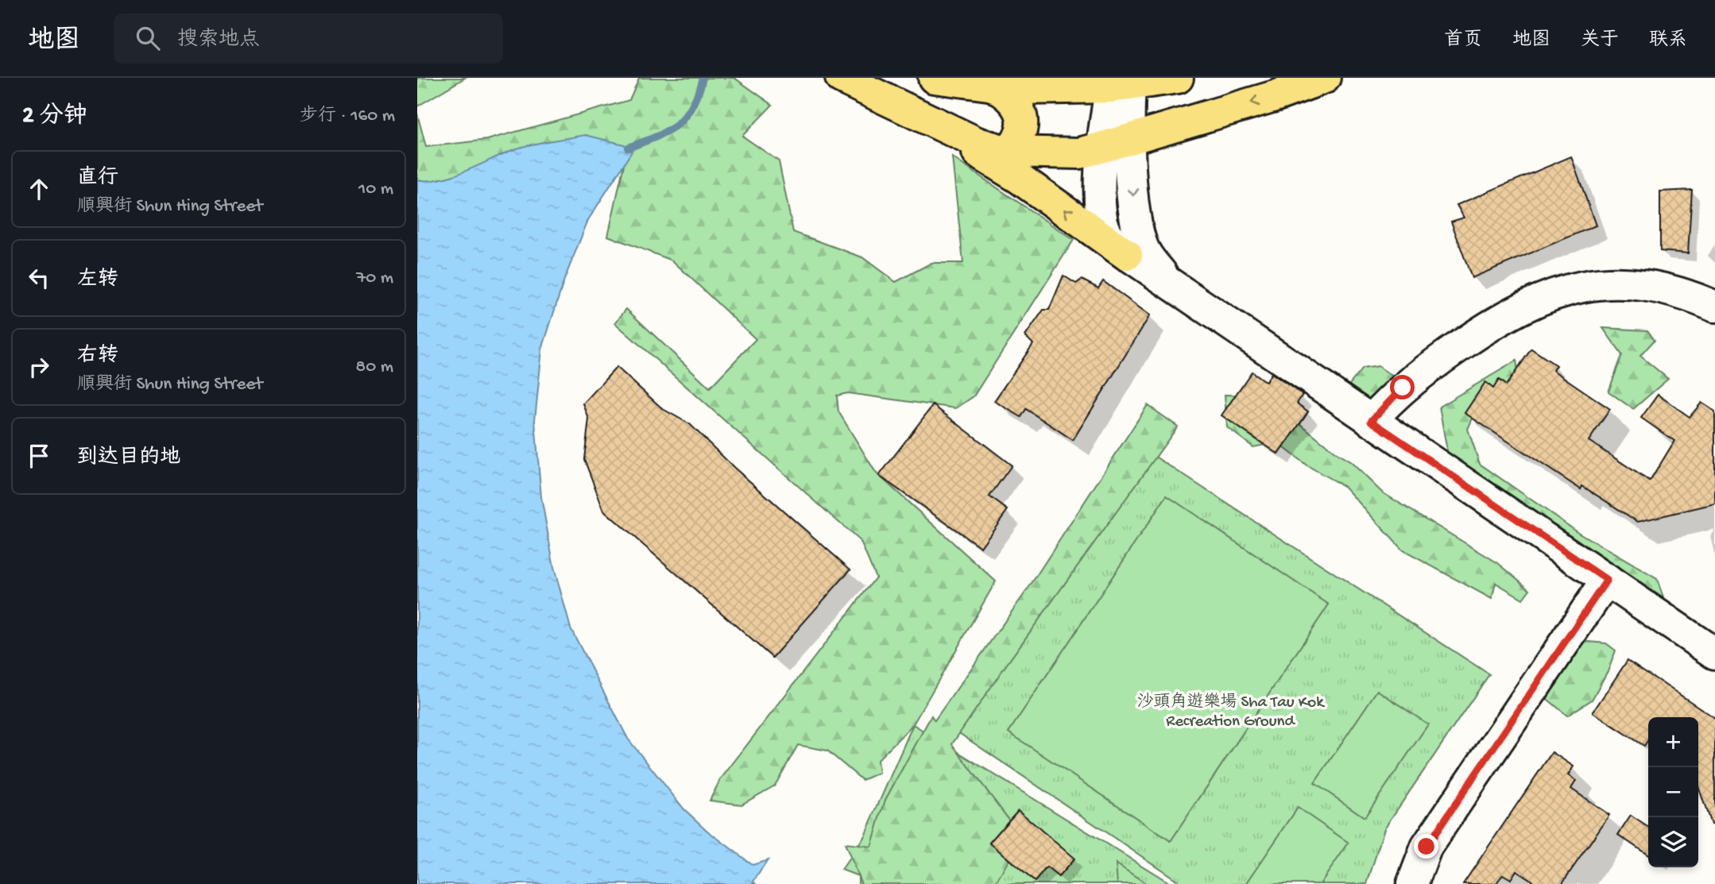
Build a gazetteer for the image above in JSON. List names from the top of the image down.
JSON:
{
  "parks": ["沙頭角遊樂場 Sha Tau Kok Recreation Ground"],
  "page": {
    "header": "地图",
    "search": "搜索地点",
    "nav": [
      "首页",
      "地图",
      "关于",
      "联系"
    ],
    "heading": ["2 分钟", "步行 · 160 m"],
    "list": [
      ["直行", "順興街 Shun Hing Street", "10 m"],
      ["左转", "70 m"],
      ["右转", "順興街 Shun Hing Street", "80 m"],
      "到达目的地"
    ],
    "map_buttons": ["+", "−"]
  }
}
